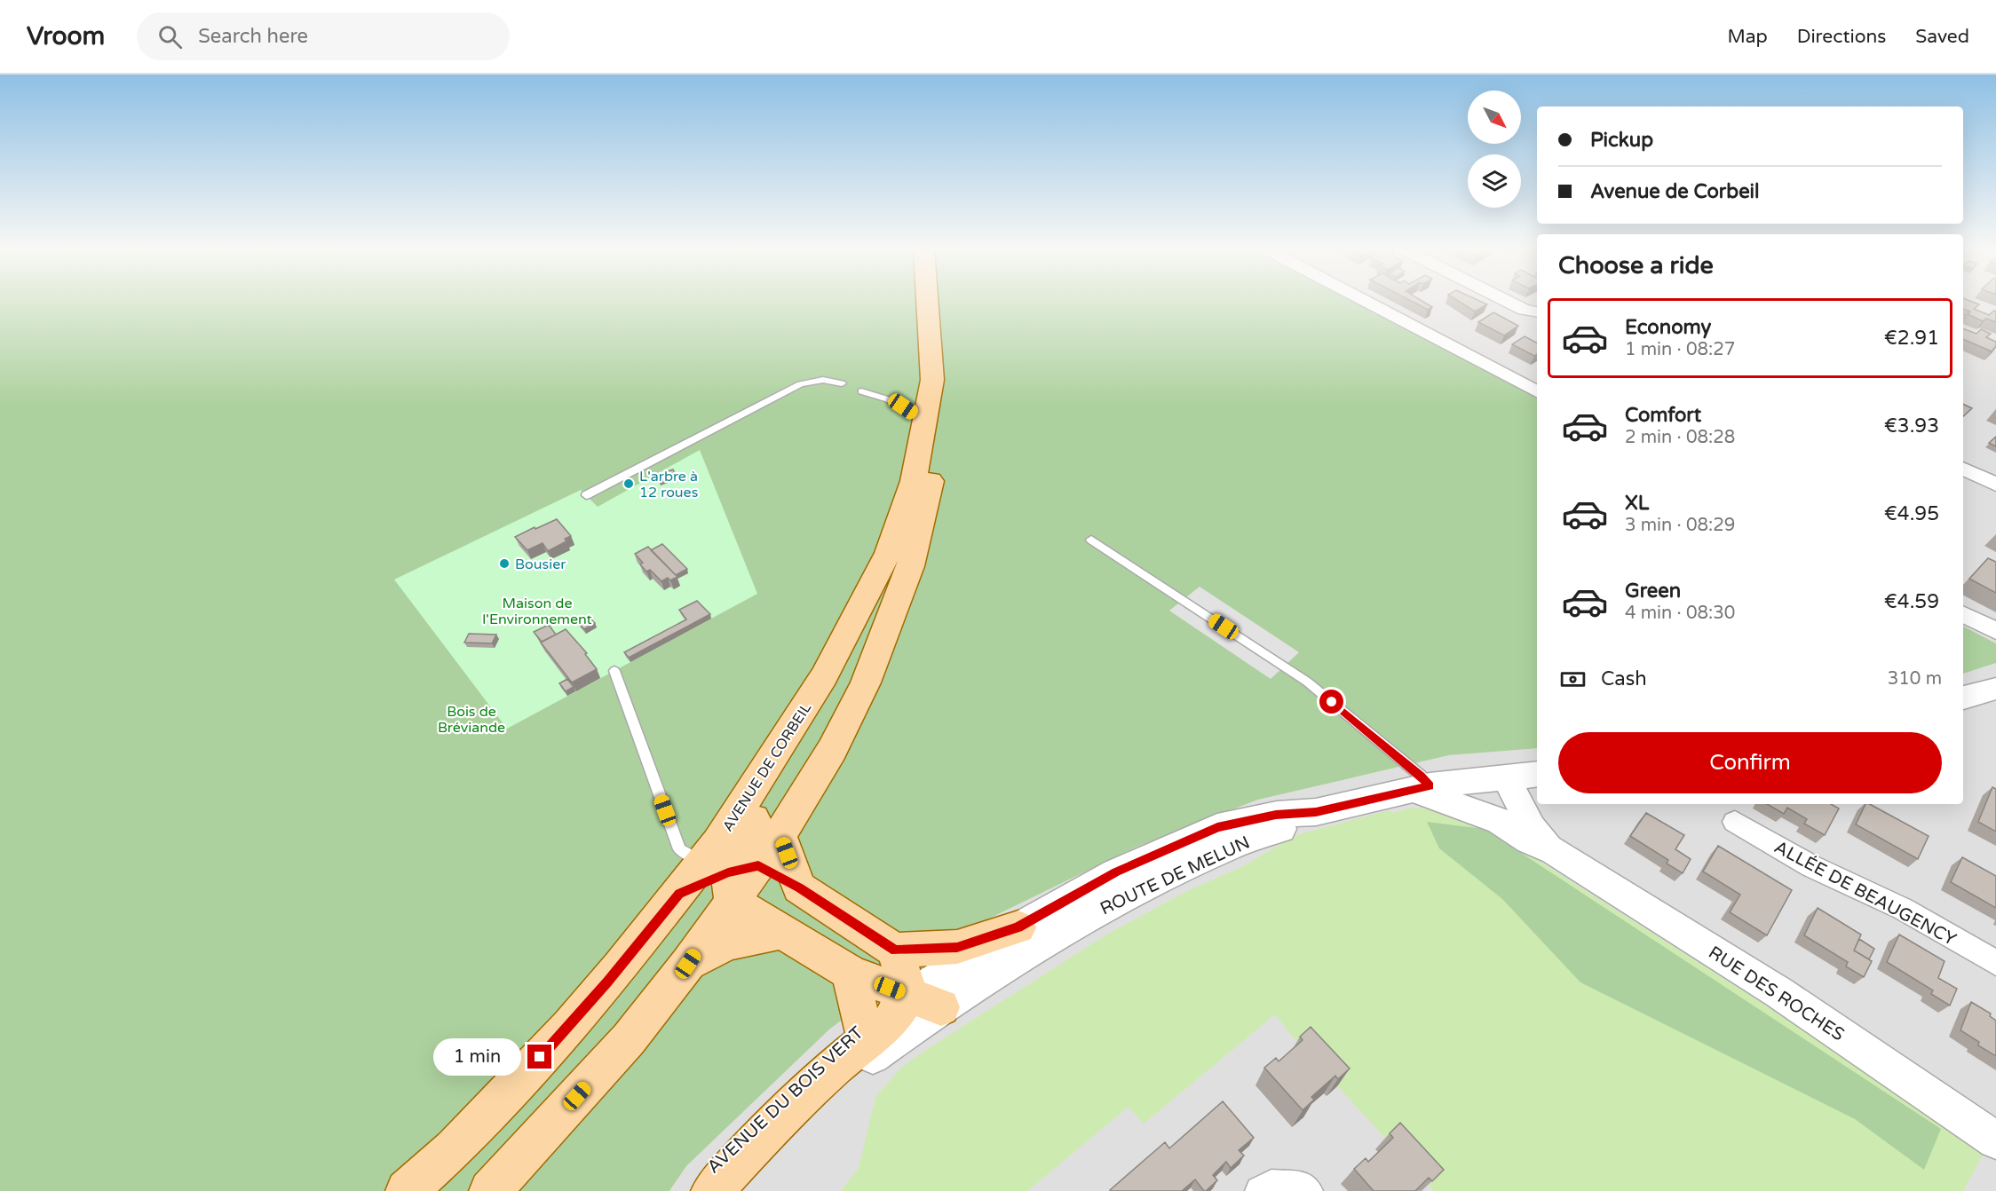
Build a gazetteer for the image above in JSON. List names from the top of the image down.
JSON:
{
  "streets": {
    "main road": ["AVENUE DE CORBEIL"],
    "street": [
      "ROUTE DE MELUN",
      "ALLÉE DE BEAUGENCY",
      "RUE DES ROCHES",
      "AVENUE DU BOIS VERT"
    ]
  },
  "crossings": [
    ["ROUTE DE MELUN", "AVENUE DU BOIS VERT"]
  ],
  "parks": ["Maison de l'Environnement", "Bois de Bréviande"],
  "places": ["L'arbre à 12 roues", "Bousier"],
  "north": "bottom right",
  "page": {
    "header": "Vroom",
    "search": "Search here",
    "nav": ["Map", "Directions", "Saved"],
    "banner": ["Pickup", "Avenue de Corbeil"],
    "heading": "Choose a ride",
    "list": [
      {
        "name": "Economy",
        "note": "1 min · 08:27",
        "value": "€2.91"
      },
      {
        "name": "Comfort",
        "note": "2 min · 08:28",
        "value": "€3.93"
      },
      {
        "name": "XL",
        "note": "3 min · 08:29",
        "value": "€4.95"
      },
      {
        "name": "Green",
        "note": "4 min · 08:30",
        "value": "€4.59"
      }
    ],
    "pay": ["Cash", "310 m"],
    "buttons": "Confirm",
    "bubble": "1 min"
  }
}
